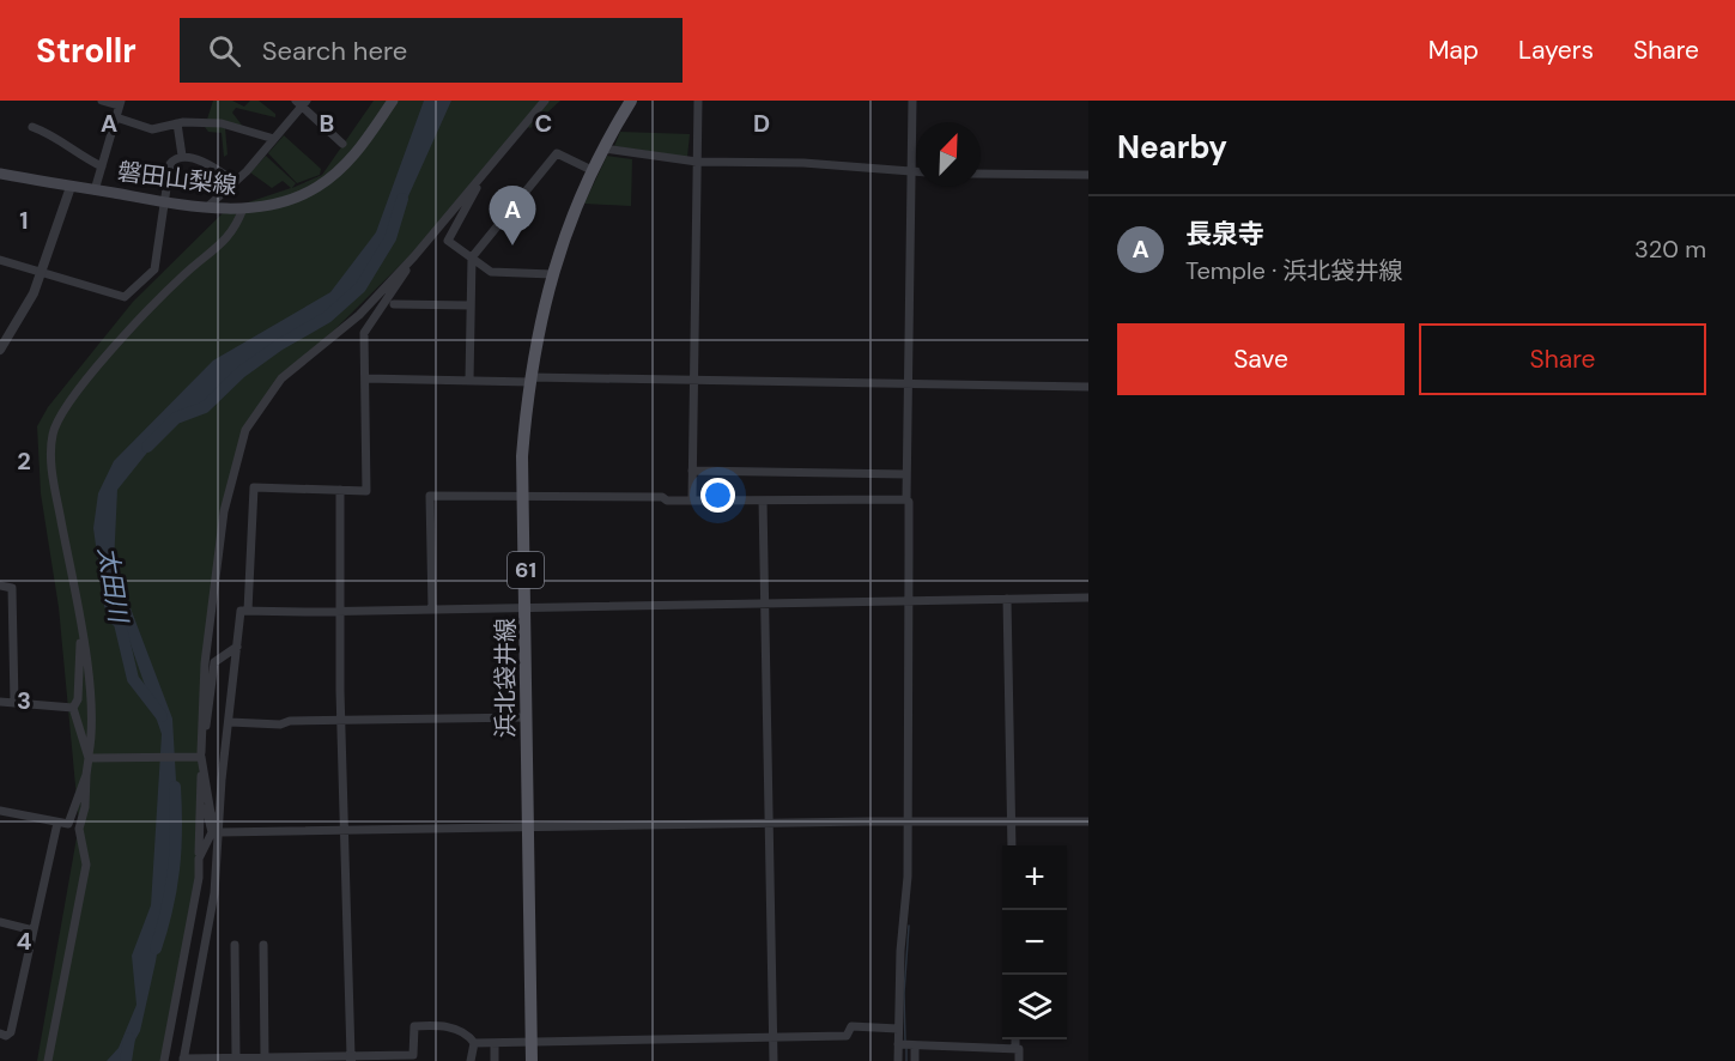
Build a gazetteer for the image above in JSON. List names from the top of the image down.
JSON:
{
  "streets": {
    "main road": ["磐田山梨線", "61", "浜北袋井線"]
  },
  "water": ["太田川"],
  "north": "top right",
  "page": {
    "header": "Strollr",
    "search": "Search here",
    "nav": ["Map", "Layers", "Share"],
    "heading": "Nearby",
    "pins": "A",
    "list": [
      {
        "mark": "A",
        "name": "長泉寺",
        "note": "Temple · 浜北袋井線",
        "value": "320 m"
      }
    ],
    "buttons": ["Save", "Share"],
    "map_buttons": ["+", "−"]
  },
  "grid": {
    "columns": [
      "A",
      "B",
      "C",
      "D"
    ],
    "rows": [
      "1",
      "2",
      "3",
      "4"
    ]
  }
}
